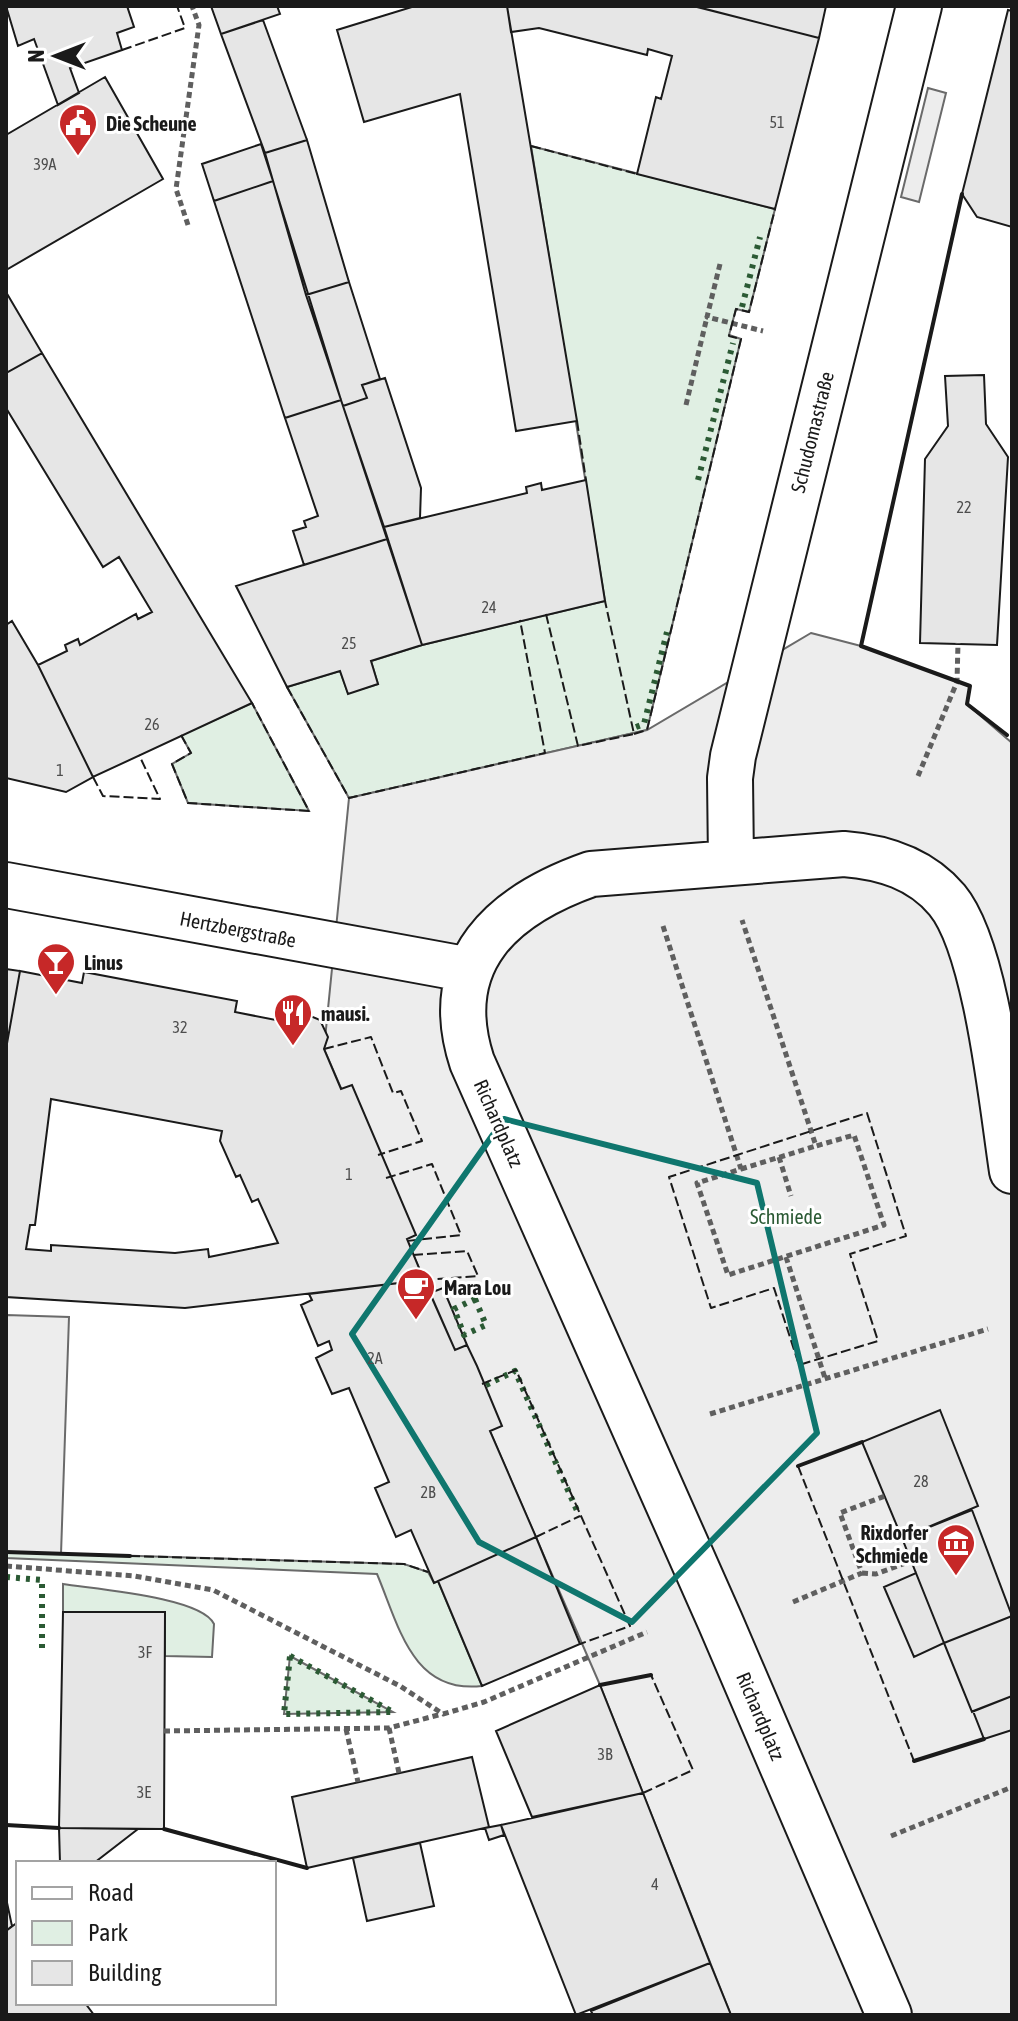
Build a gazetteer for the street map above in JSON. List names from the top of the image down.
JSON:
{
  "streets": {
    "street": ["Schudomastraße", "Hertzbergstraße", "Richardplatz"]
  },
  "crossings": [
    ["Schudomastraße", "Richardplatz"],
    ["Hertzbergstraße", "Richardplatz"]
  ],
  "parks": ["Schmiede"],
  "places": {
    "public building": ["Die Scheune"],
    "bar": ["Linus"],
    "restaurant": ["mausi."],
    "cafe": ["Mara Lou"],
    "museum": ["Rixdorfer Schmiede"]
  },
  "house_numbers": [
    "51",
    "39A",
    "22",
    "24",
    "25",
    "26",
    "1",
    "32",
    "1",
    "2A",
    "28",
    "2B",
    "3F",
    "3B",
    "3E",
    "4"
  ],
  "legend": ["Road", "Park", "Building"],
  "north": "left"
}
